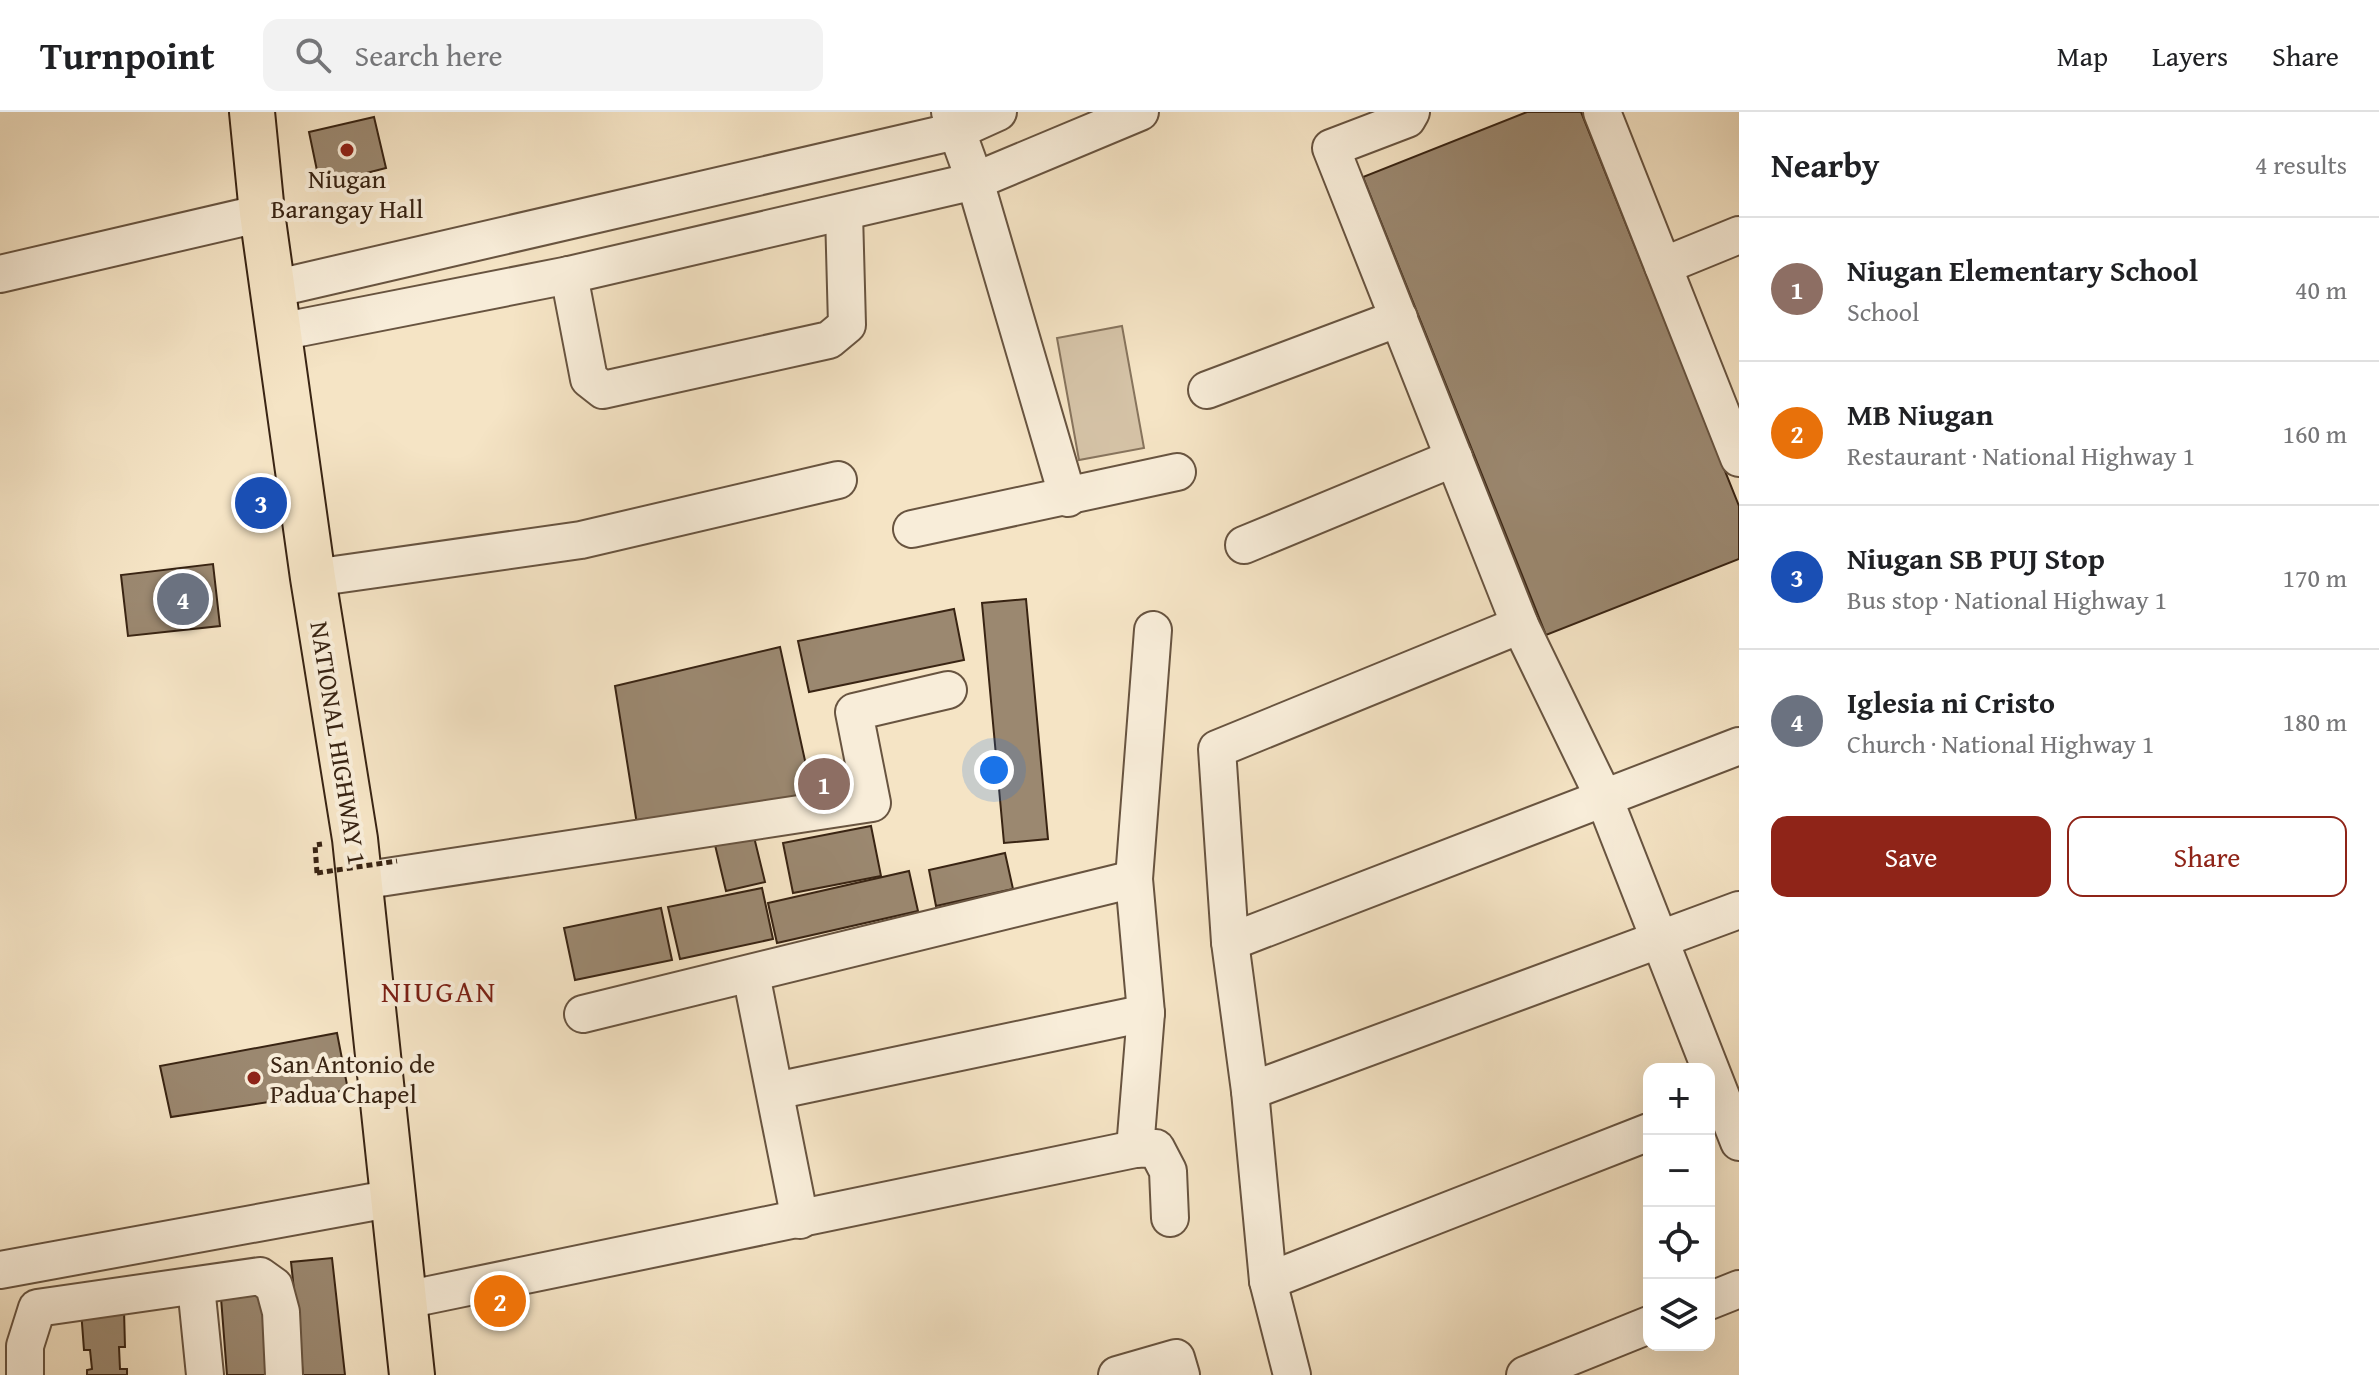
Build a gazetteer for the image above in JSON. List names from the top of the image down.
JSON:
{
  "streets": {
    "highway": ["NATIONAL HIGHWAY 1"]
  },
  "districts": ["NIUGAN"],
  "places": ["Niugan Barangay Hall", "San Antonio de Padua Chapel"],
  "page": {
    "header": "Turnpoint",
    "search": "Search here",
    "nav": ["Map", "Layers", "Share"],
    "heading": ["Nearby", "4 results"],
    "list": [
      {
        "mark": "1",
        "name": "Niugan Elementary School",
        "note": "School",
        "value": "40 m"
      },
      {
        "mark": "2",
        "name": "MB Niugan",
        "note": "Restaurant · National Highway 1",
        "value": "160 m"
      },
      {
        "mark": "3",
        "name": "Niugan SB PUJ Stop",
        "note": "Bus stop · National Highway 1",
        "value": "170 m"
      },
      {
        "mark": "4",
        "name": "Iglesia ni Cristo",
        "note": "Church · National Highway 1",
        "value": "180 m"
      }
    ],
    "pins": [
      "3",
      "4",
      "1",
      "2"
    ],
    "buttons": ["Save", "Share"],
    "map_buttons": ["+", "−"]
  }
}
